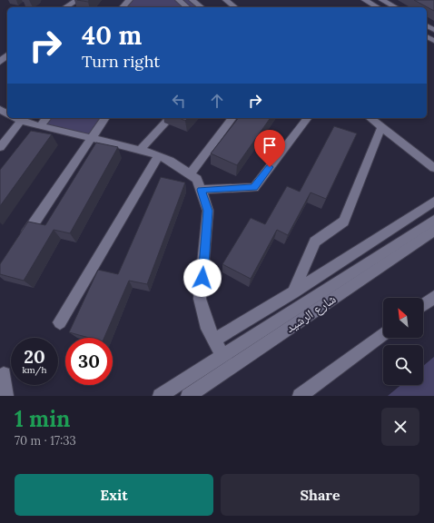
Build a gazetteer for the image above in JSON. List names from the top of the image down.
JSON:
{
  "streets": {
    "street": ["شارع الرشيد"]
  },
  "north": "top left",
  "page": {
    "turn": ["40 m", "Turn right"],
    "speed": "20 km/h",
    "limit": "30",
    "heading": ["1 min", "70 m · 17:33"],
    "buttons": ["Exit", "Share"]
  }
}
